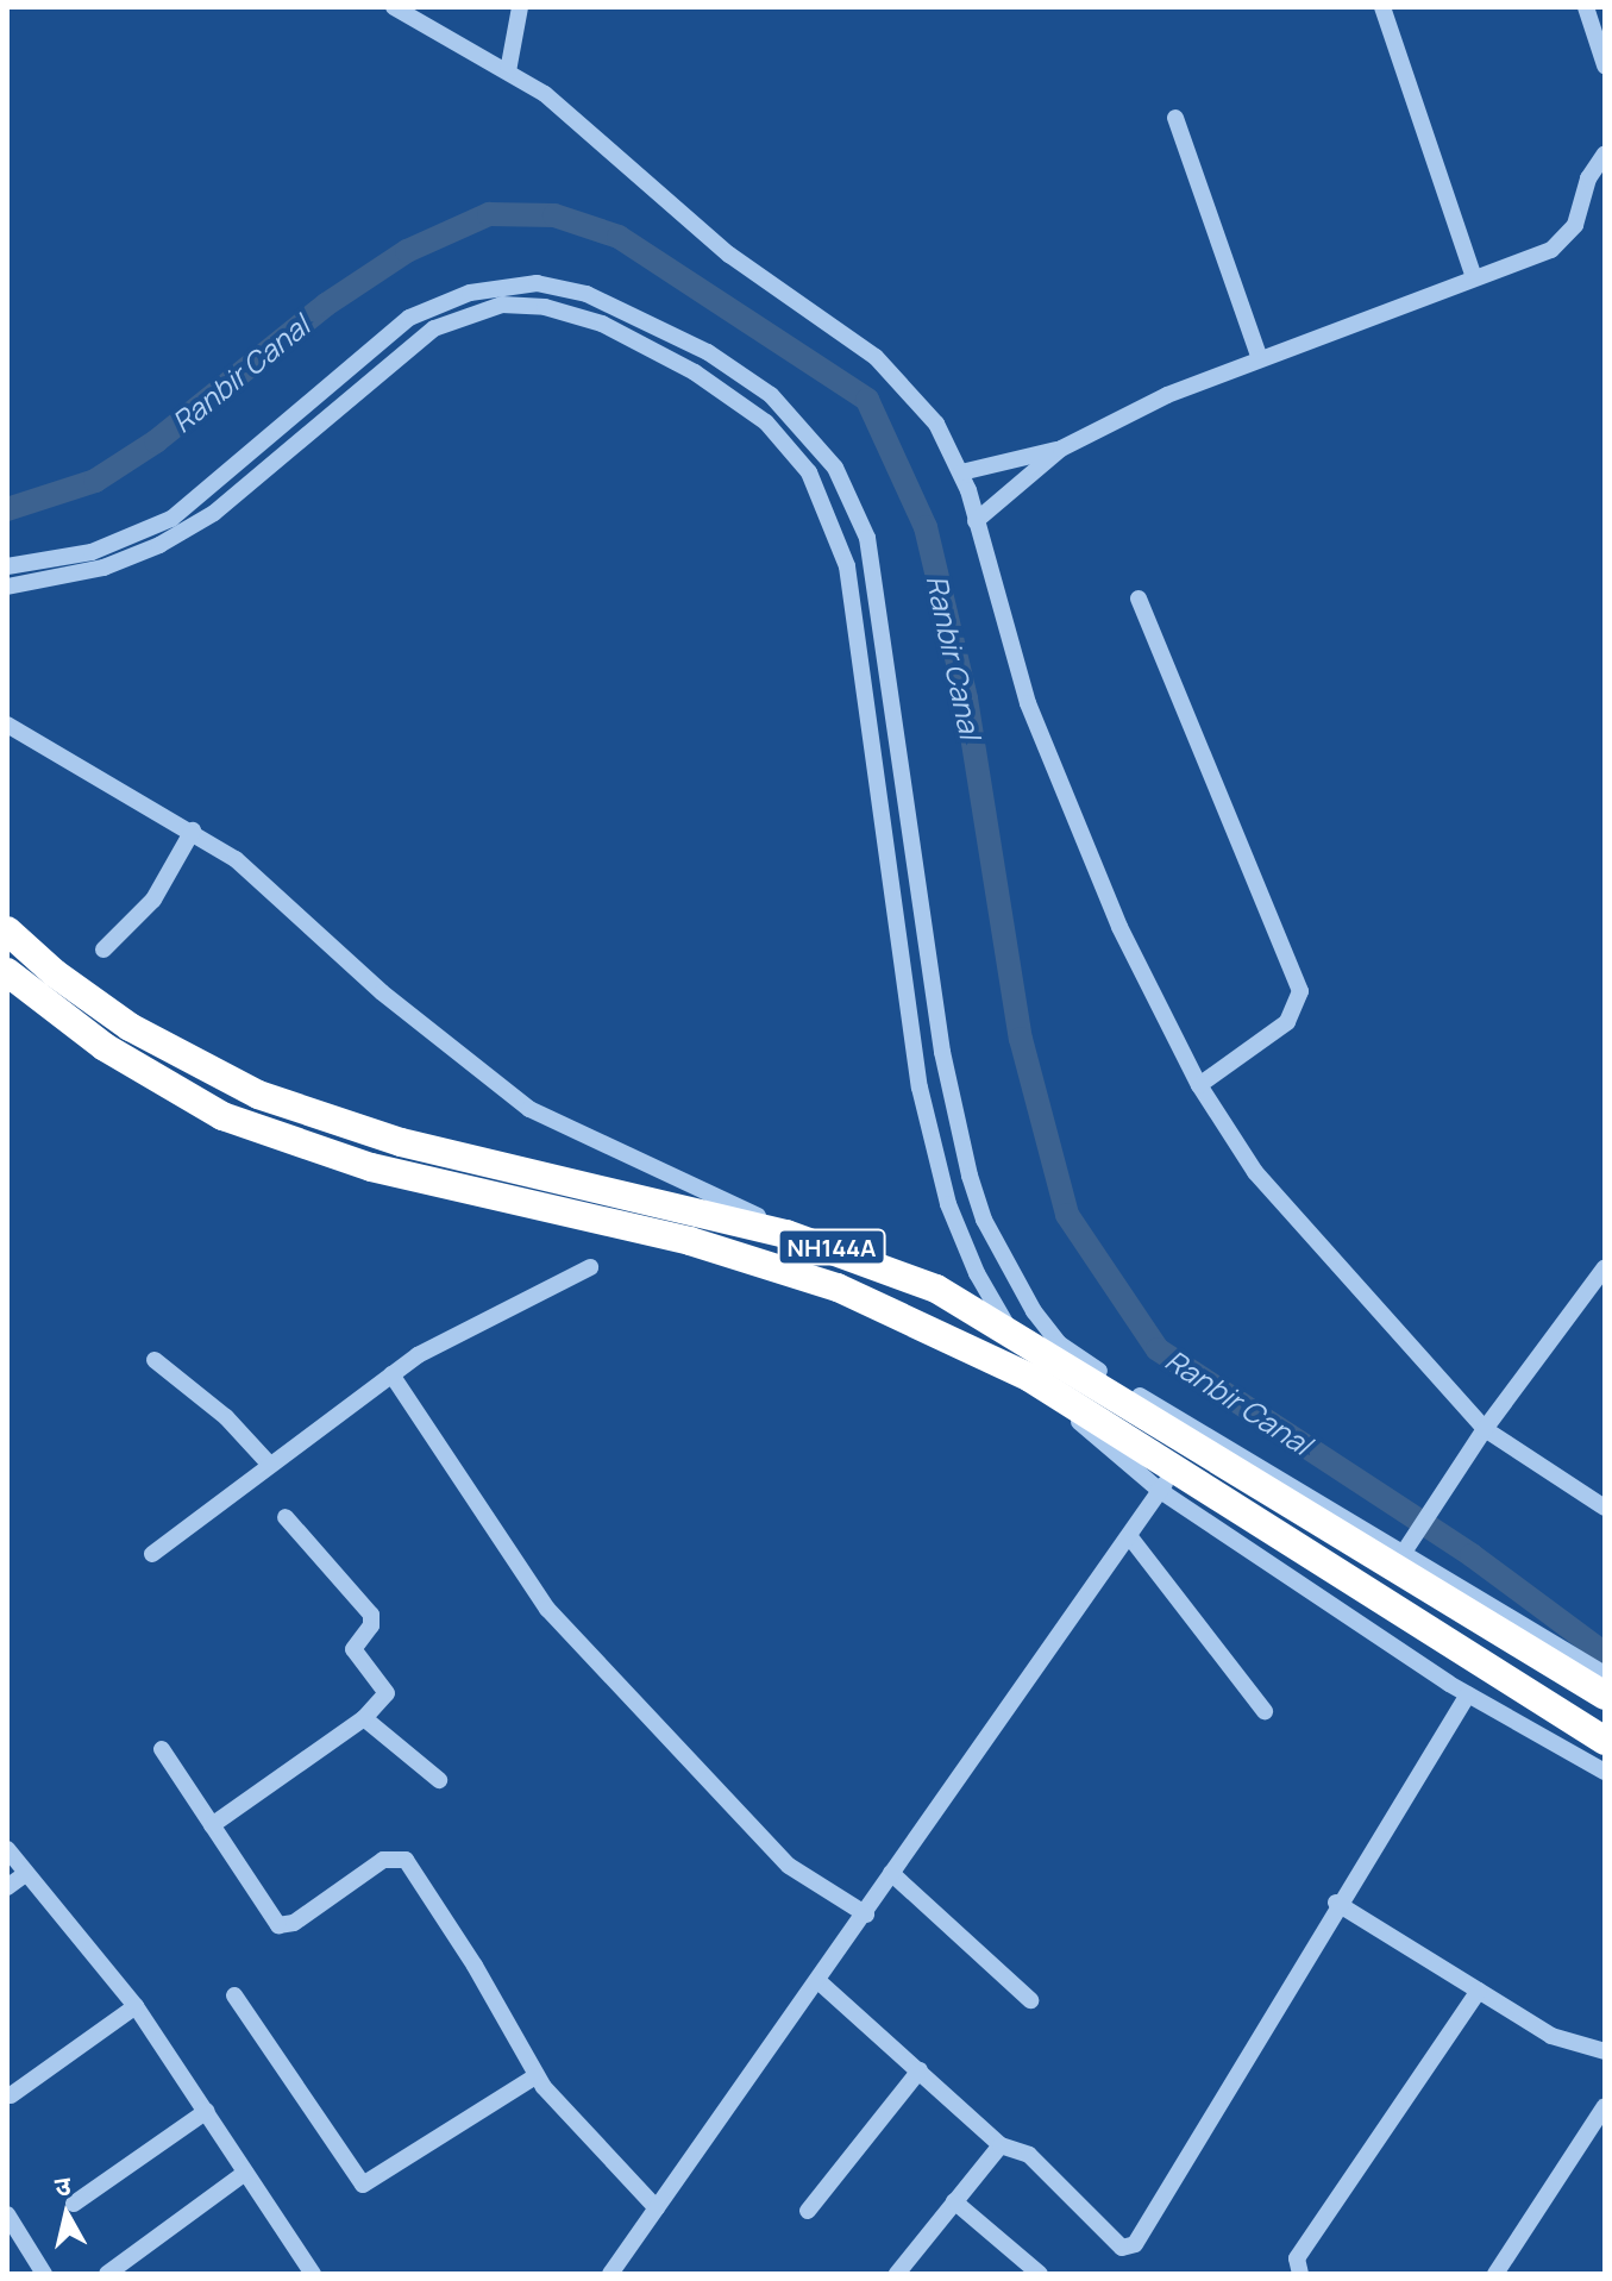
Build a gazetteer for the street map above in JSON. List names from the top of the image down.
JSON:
{
  "streets": {
    "highway": ["NH144A"]
  },
  "water": ["Ranbir Canal"],
  "north": "top"
}
